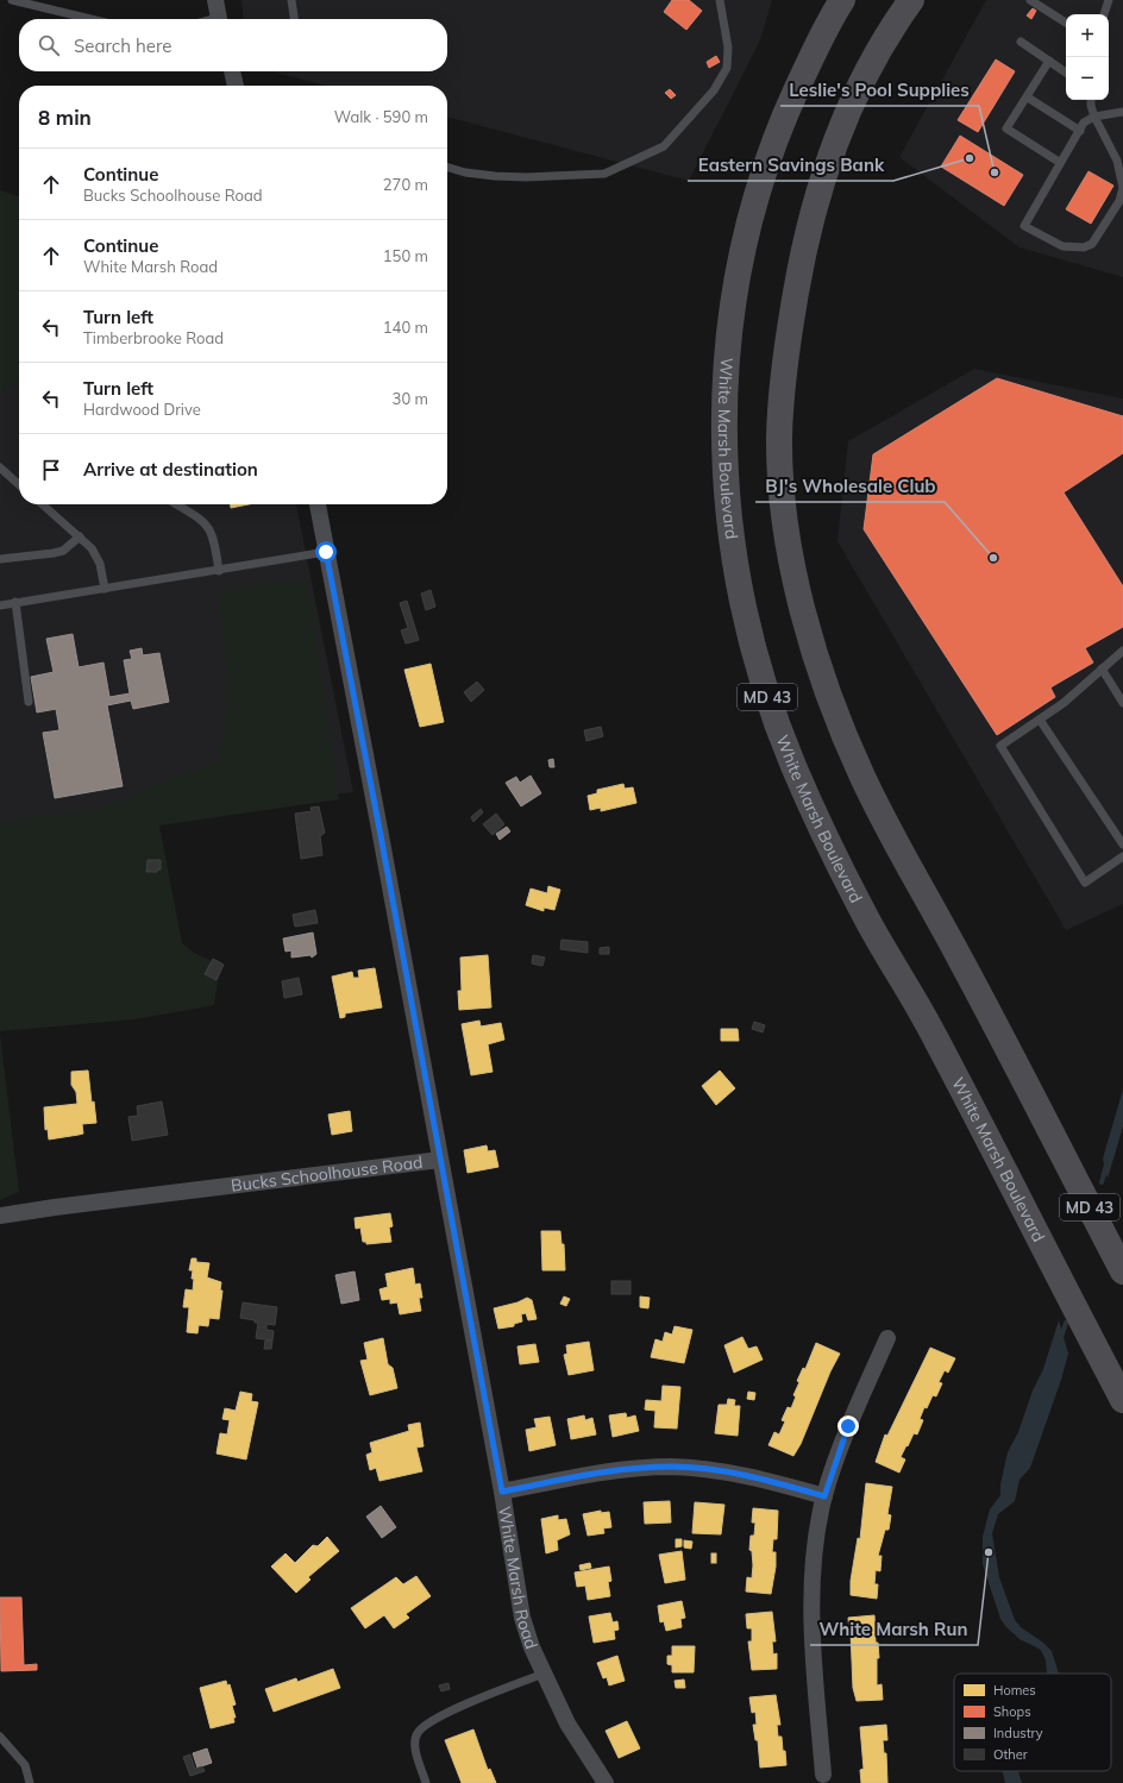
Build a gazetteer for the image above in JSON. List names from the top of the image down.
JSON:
{
  "streets": {
    "highway": ["White Marsh Boulevard", "MD 43"],
    "street": ["Bucks Schoolhouse Road", "White Marsh Road"]
  },
  "crossings": [
    ["Bucks Schoolhouse Road", "White Marsh Road"]
  ],
  "places": [
    "Eastern Savings Bank",
    "Leslie's Pool Supplies",
    "BJ's Wholesale Club",
    "White Marsh Run"
  ],
  "legend": [
    "Homes",
    "Shops",
    "Industry",
    "Other"
  ],
  "page": {
    "map_buttons": ["+", "−"],
    "search": "Search here",
    "heading": ["8 min", "Walk · 590 m"],
    "list": [
      ["Continue", "Bucks Schoolhouse Road", "270 m"],
      ["Continue", "White Marsh Road", "150 m"],
      ["Turn left", "Timberbrooke Road", "140 m"],
      ["Turn left", "Hardwood Drive", "30 m"],
      "Arrive at destination"
    ]
  }
}
